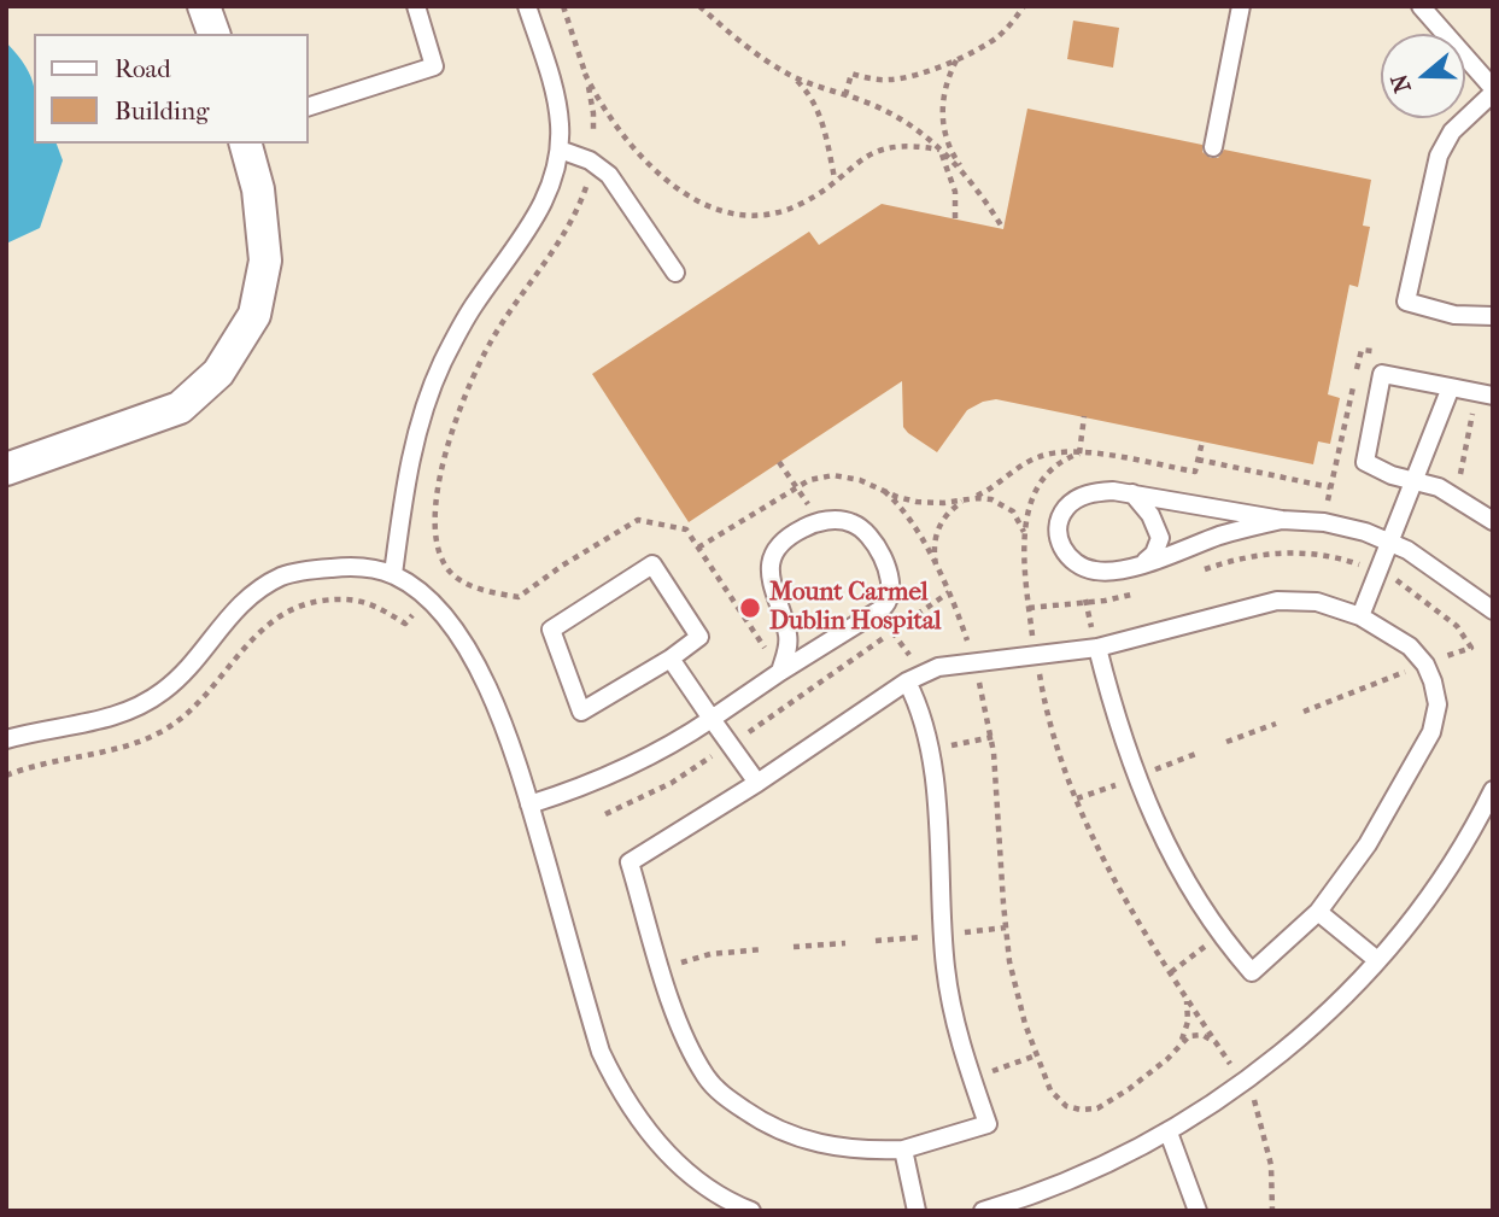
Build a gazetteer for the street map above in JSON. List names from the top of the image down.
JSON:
{
  "places": ["Mount Carmel Dublin Hospital"],
  "legend": ["Road", "Building"],
  "north": "left"
}
